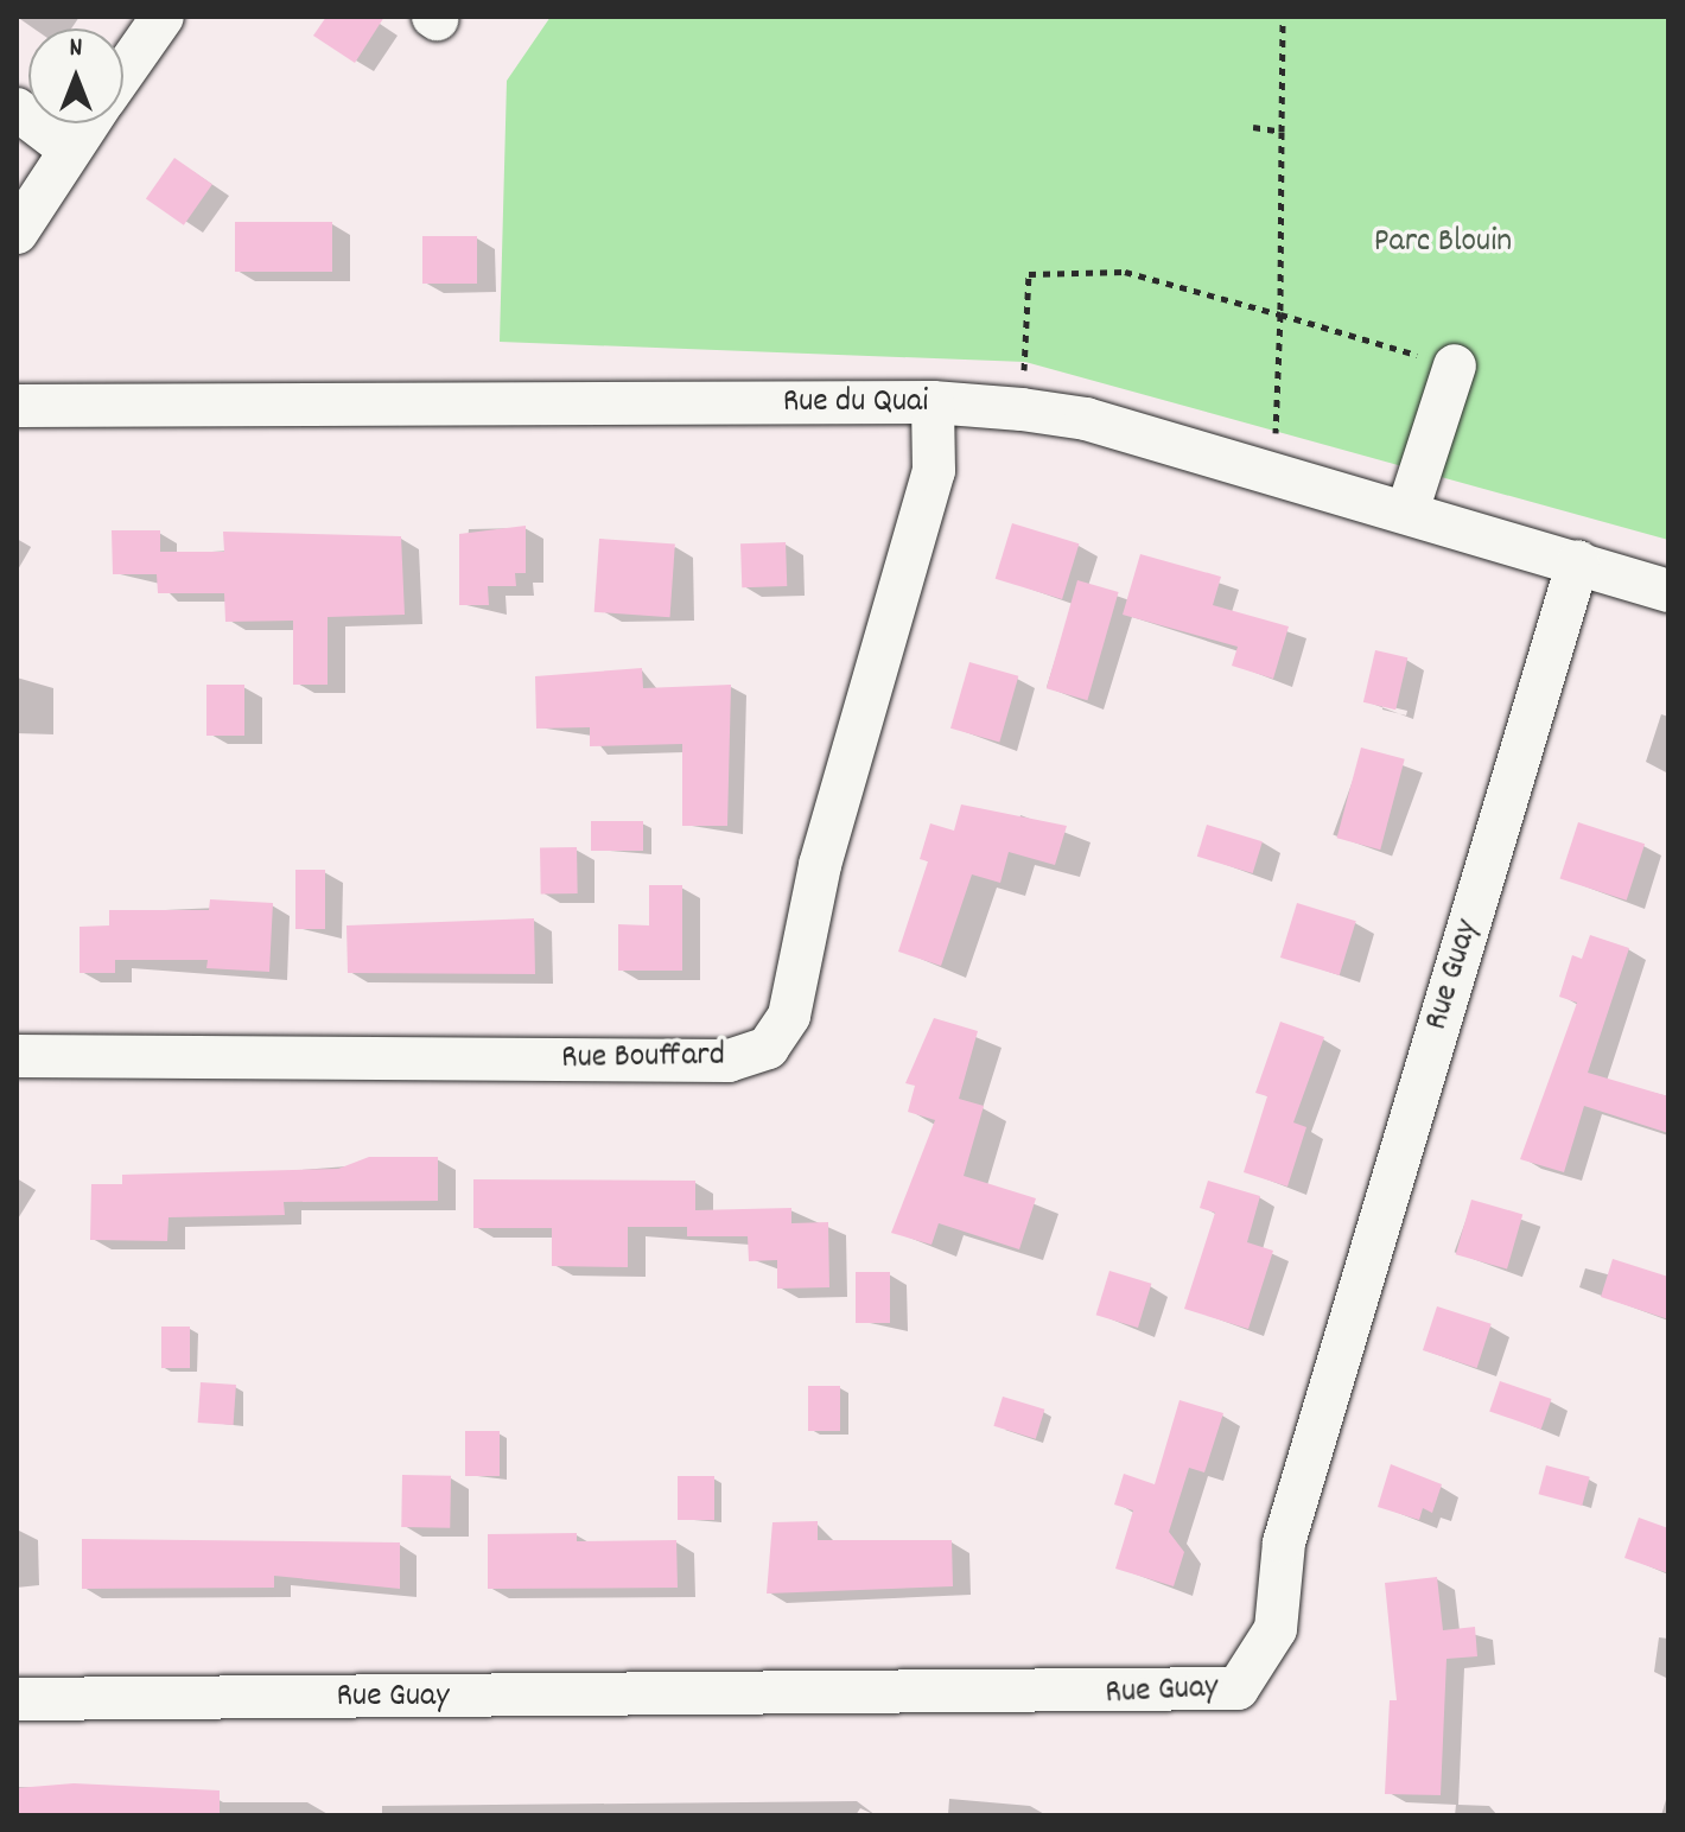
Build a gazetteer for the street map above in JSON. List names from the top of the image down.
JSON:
{
  "streets": {
    "street": ["Rue du Quai", "Rue Guay", "Rue Bouffard"]
  },
  "crossings": [
    ["Rue du Quai", "Rue Guay"],
    ["Rue du Quai", "Rue Bouffard"]
  ],
  "parks": ["Parc Blouin"],
  "north": "top"
}
